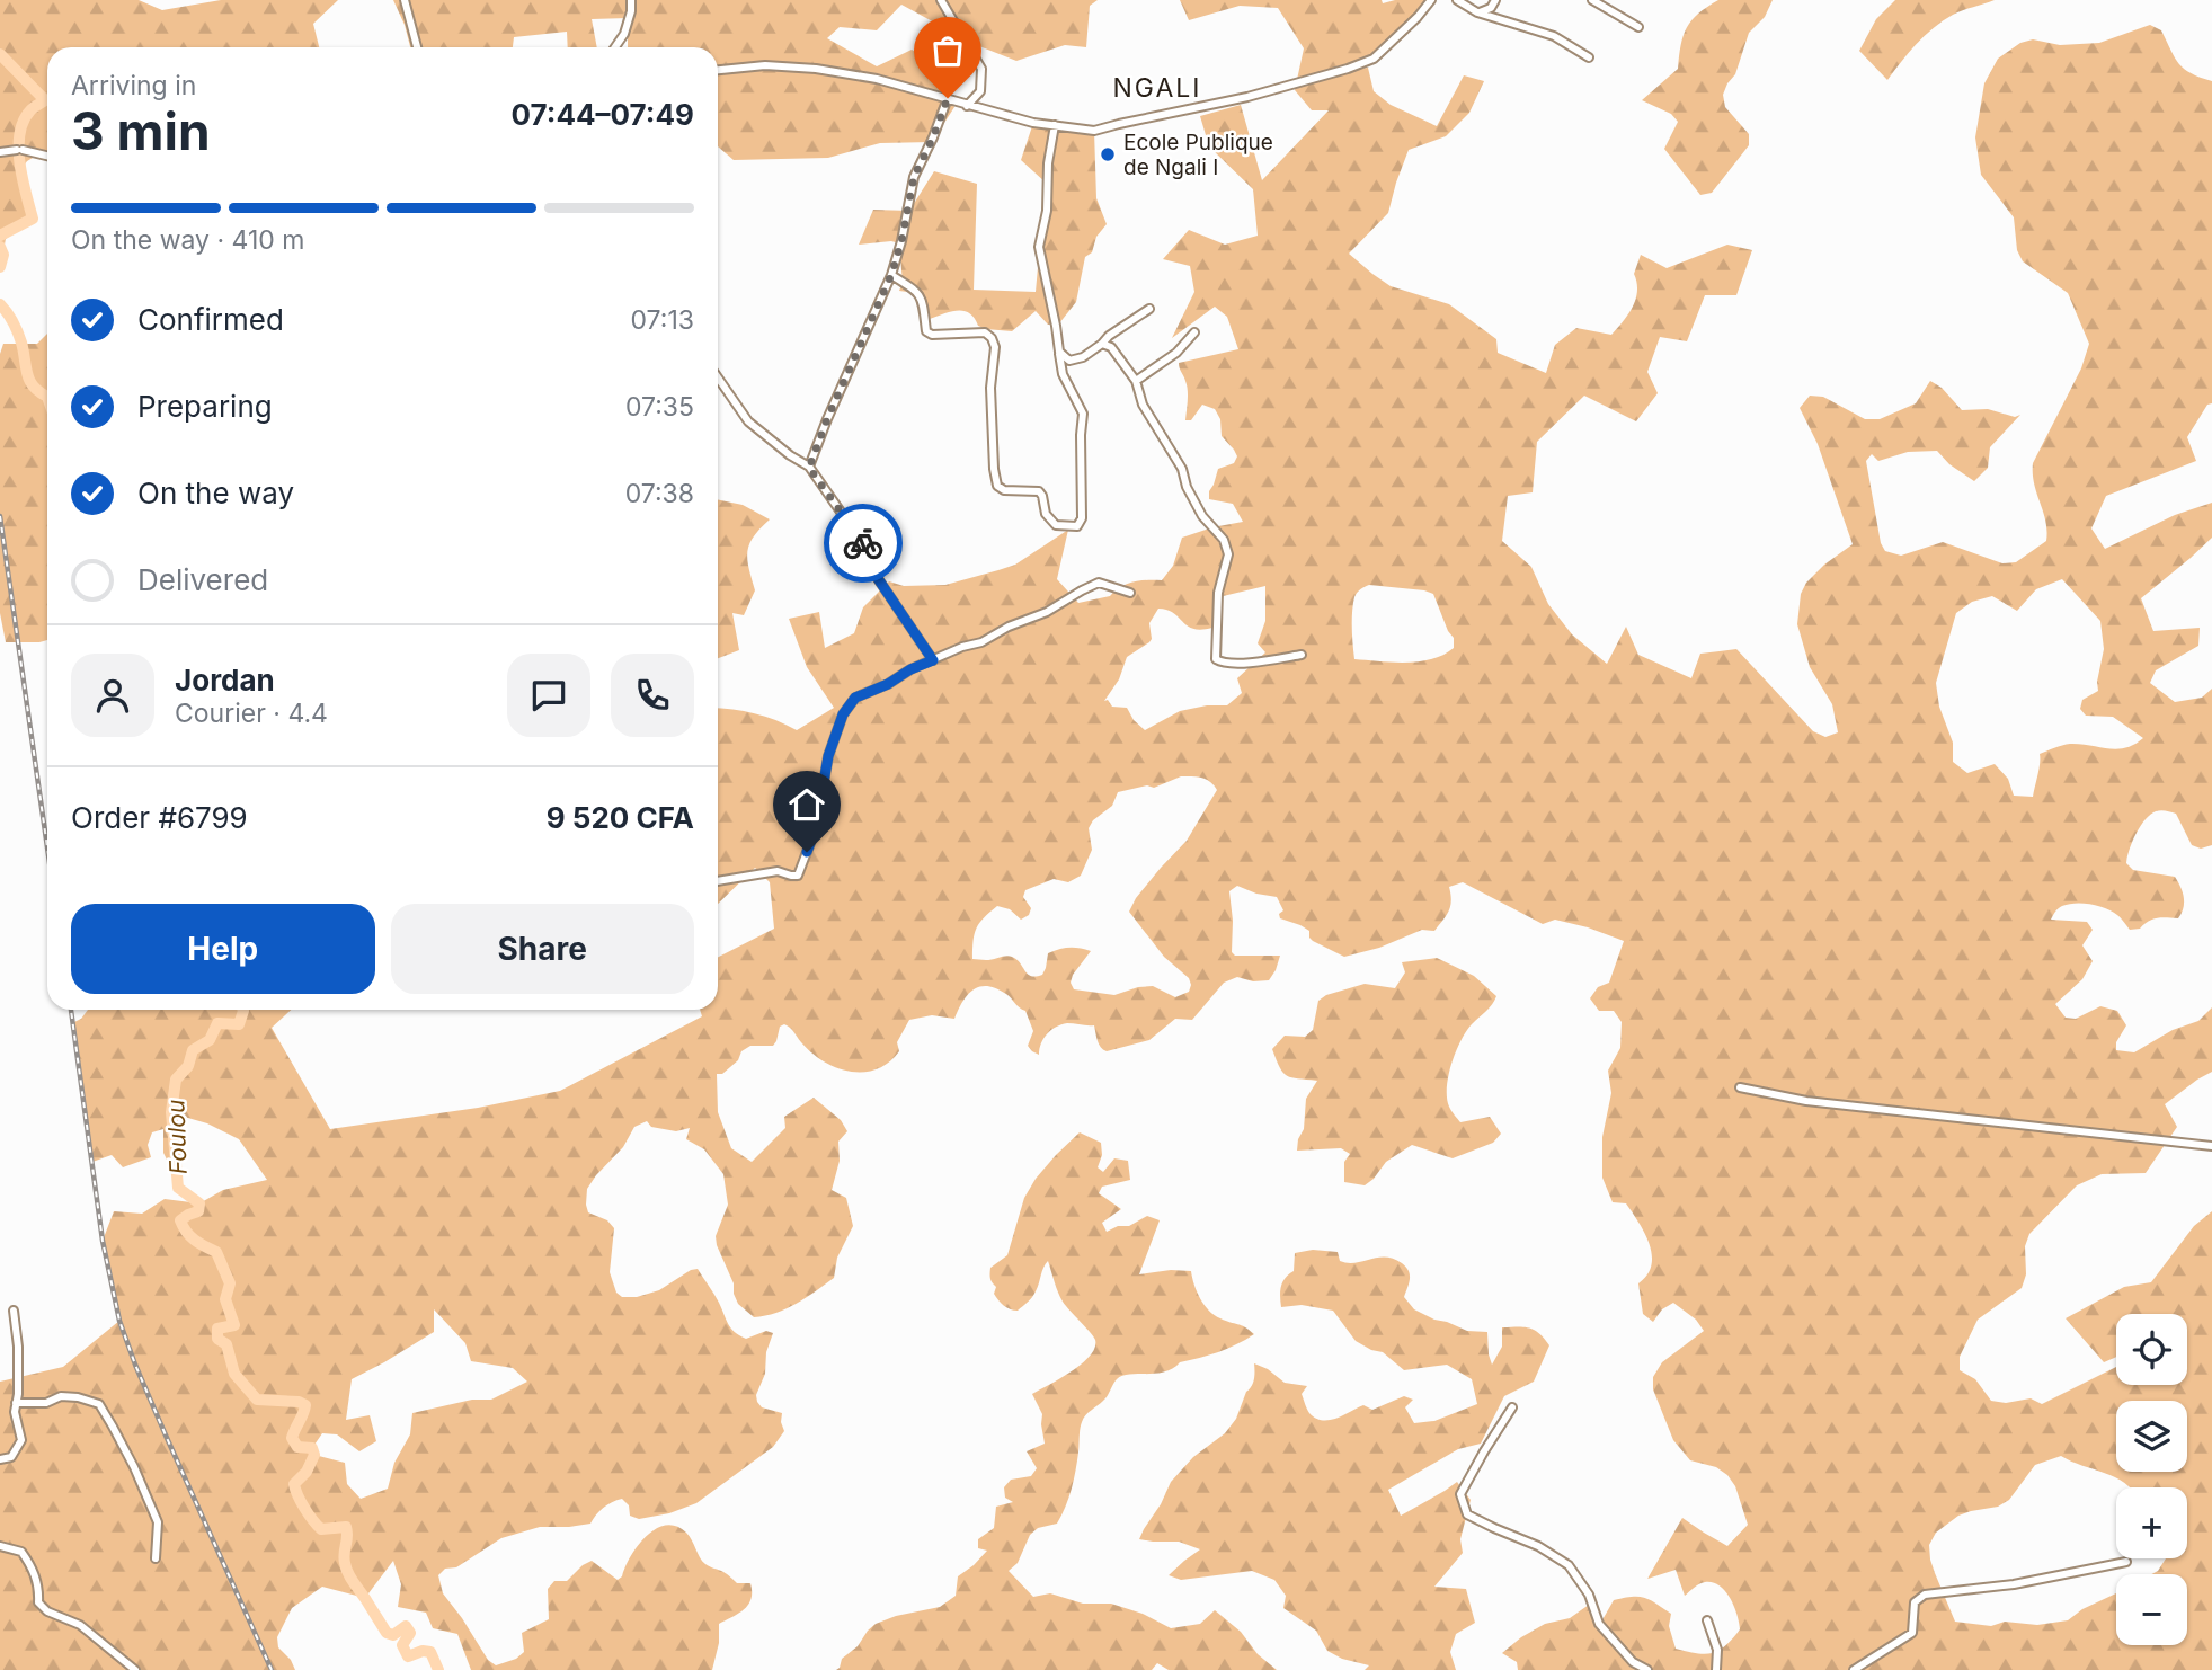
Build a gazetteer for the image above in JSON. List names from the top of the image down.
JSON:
{
  "districts": ["NGALI"],
  "water": ["Foulou"],
  "places": ["Ecole Publique de Ngali I"],
  "page": {
    "heading": ["3 min", "Arriving in", "07:44–07:49"],
    "panel": [
      "Jordan",
      "Courier · 4.4",
      "Order #6799",
      "9 520 CFA"
    ],
    "bar": "On the way · 410 m",
    "list": [
      ["Confirmed", "07:13"],
      ["Preparing", "07:35"],
      ["On the way", "07:38"],
      "Delivered"
    ],
    "buttons": ["Help", "Share"],
    "map_buttons": ["+", "−"]
  }
}
